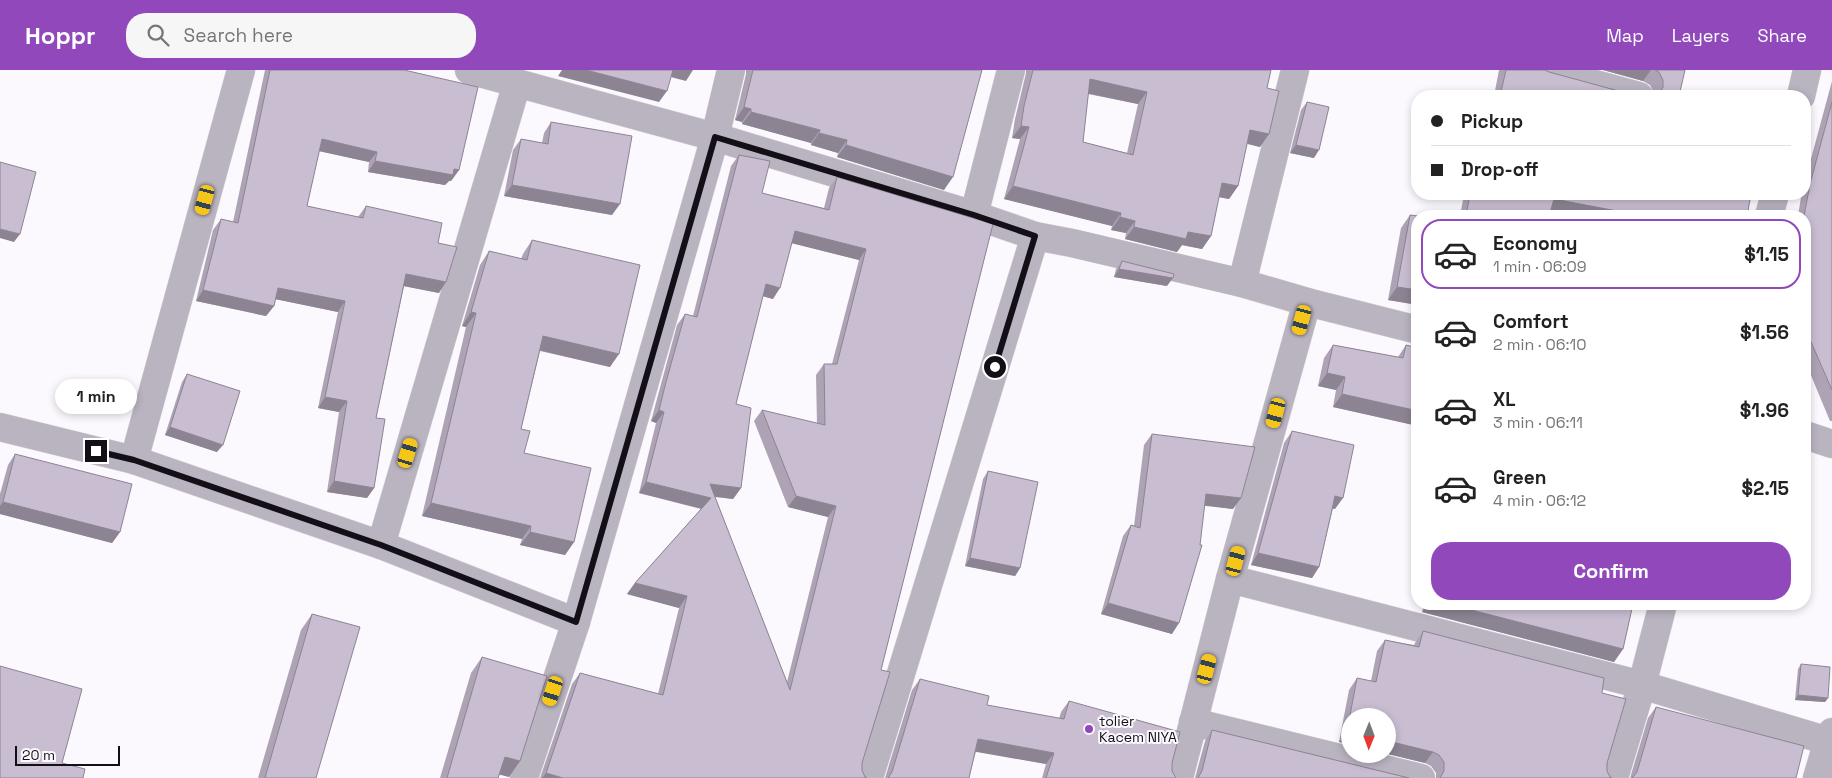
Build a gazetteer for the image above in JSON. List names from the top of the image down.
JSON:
{
  "places": ["tolier Kacem NIYA"],
  "scale_bar": "20 m",
  "north": "bottom",
  "page": {
    "header": "Hoppr",
    "search": "Search here",
    "nav": ["Map", "Layers", "Share"],
    "banner": ["Pickup", "Drop-off"],
    "list": [
      {
        "name": "Economy",
        "note": "1 min · 06:09",
        "value": "$1.15"
      },
      {
        "name": "Comfort",
        "note": "2 min · 06:10",
        "value": "$1.56"
      },
      {
        "name": "XL",
        "note": "3 min · 06:11",
        "value": "$1.96"
      },
      {
        "name": "Green",
        "note": "4 min · 06:12",
        "value": "$2.15"
      }
    ],
    "bubble": "1 min",
    "buttons": "Confirm",
    "scale": "20 m"
  }
}
